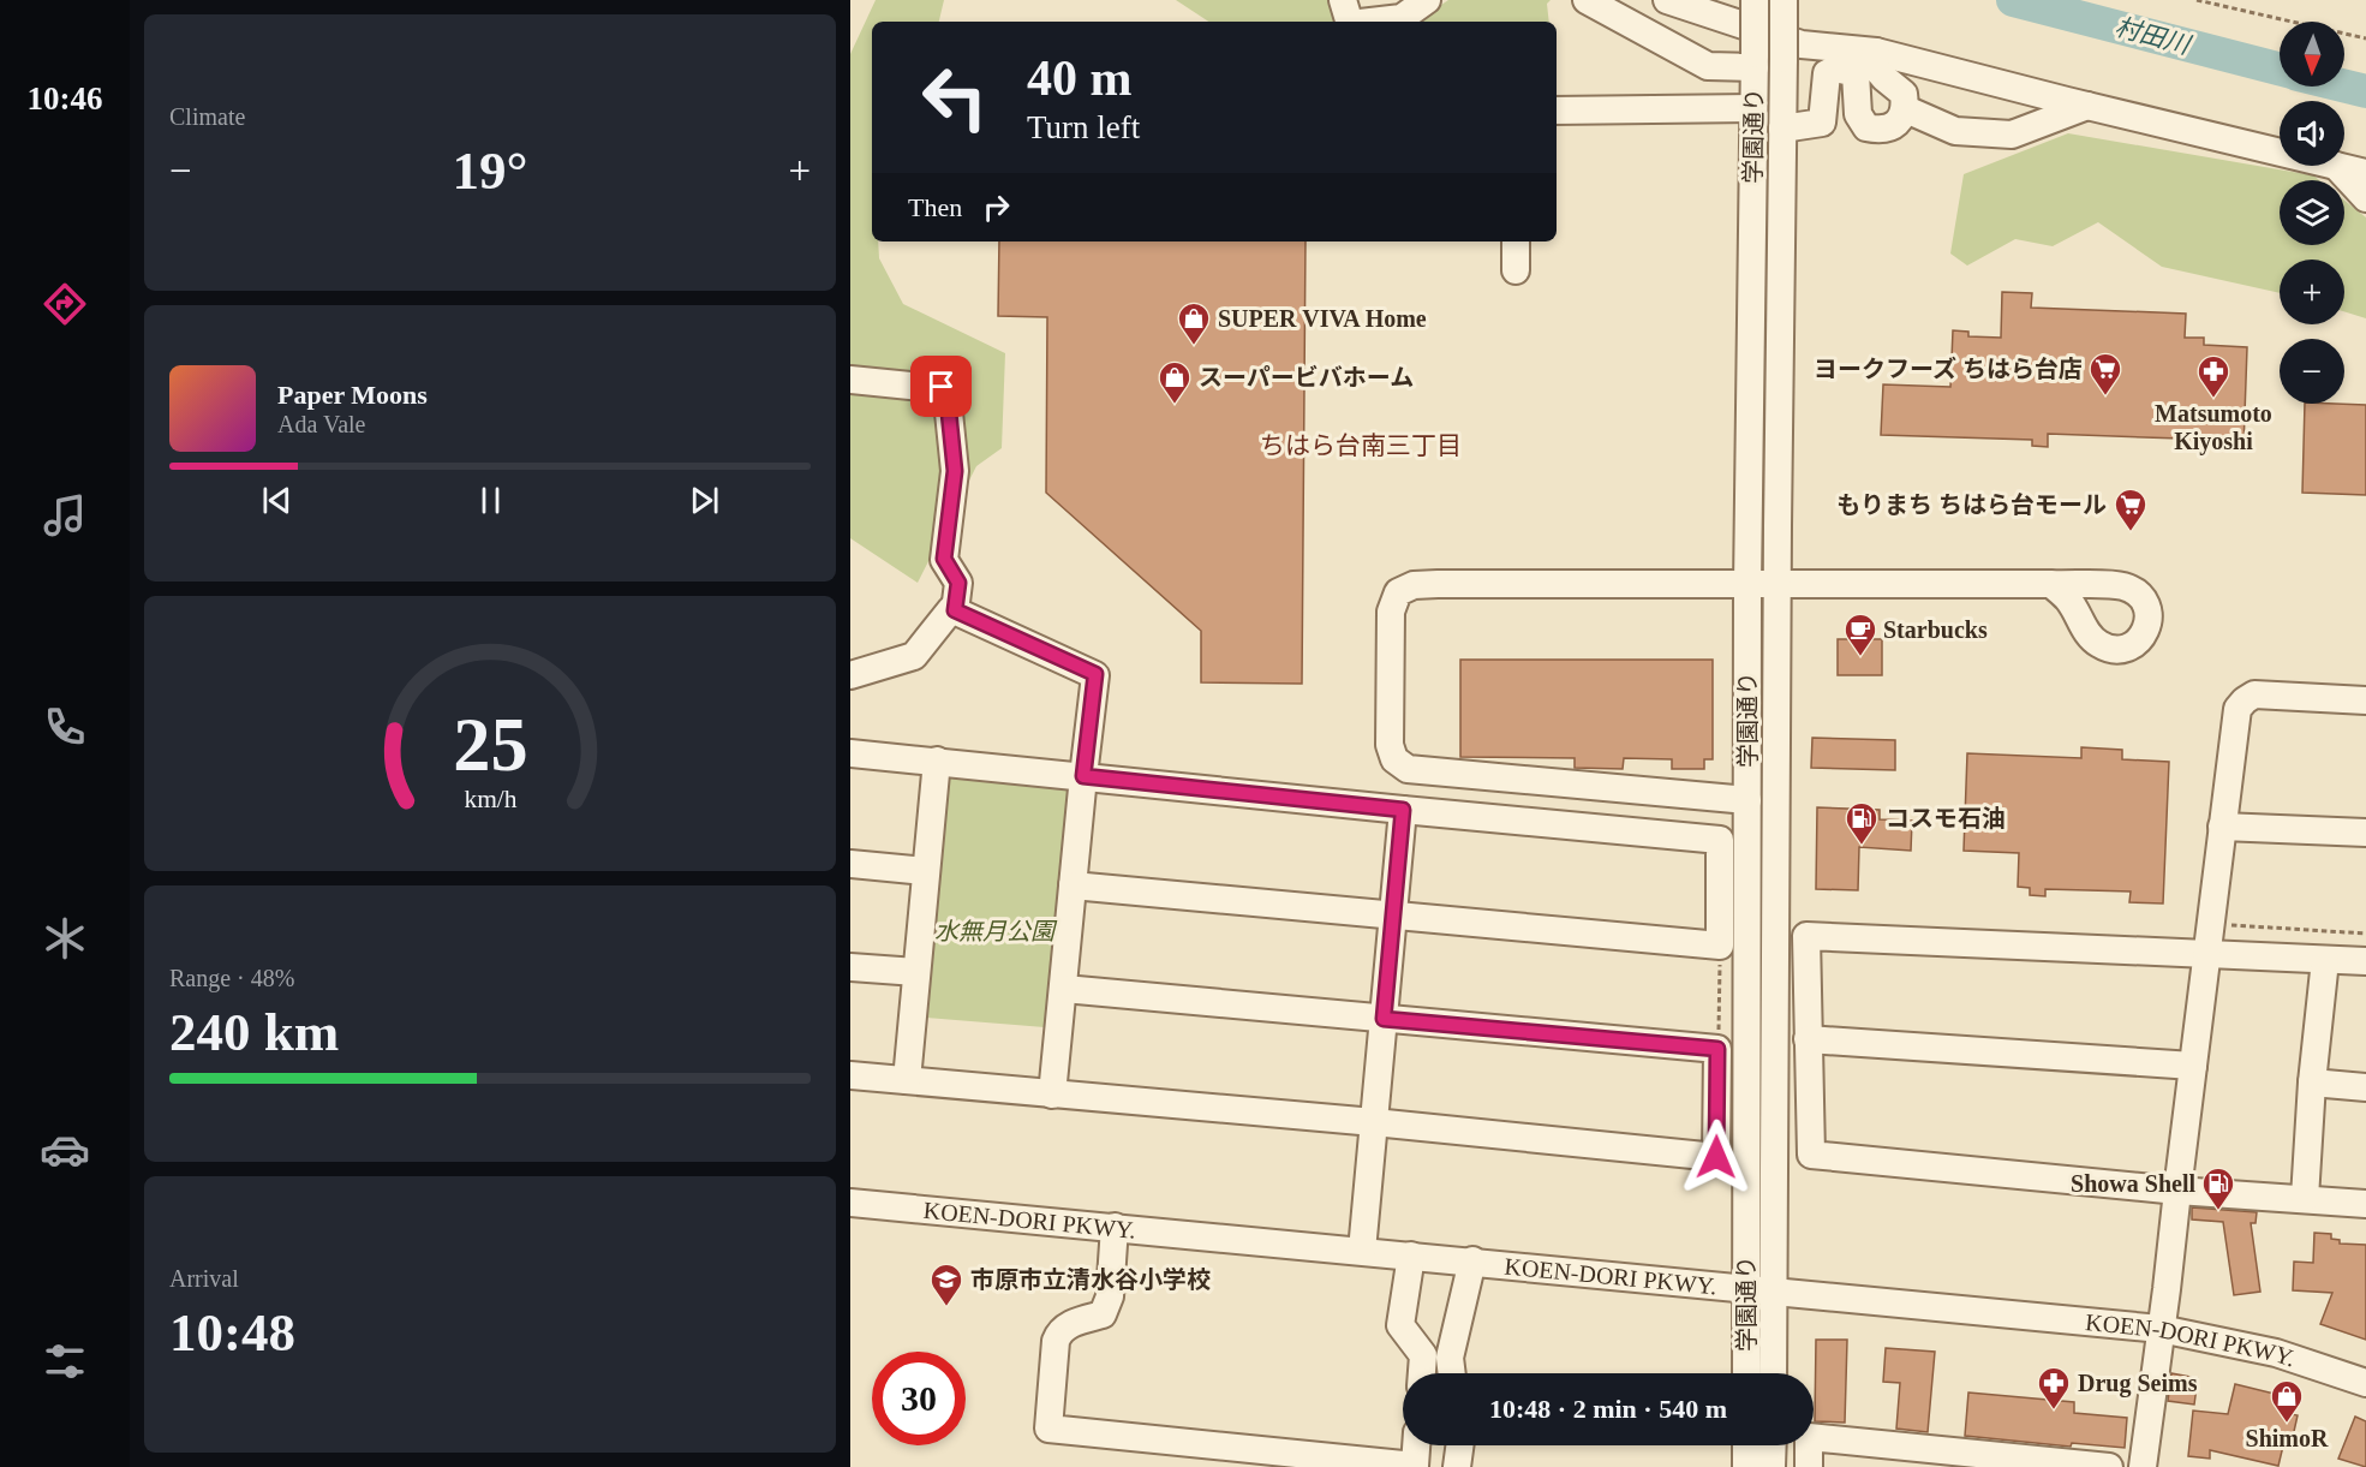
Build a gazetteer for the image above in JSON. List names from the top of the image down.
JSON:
{
  "streets": {
    "street": ["学園通り", "KOEN-DORI PKWY."]
  },
  "crossings": [
    ["学園通り", "KOEN-DORI PKWY."]
  ],
  "districts": ["ちはら台南三丁目"],
  "water": ["村田川"],
  "parks": ["水無月公園"],
  "places": {
    "shop": ["SUPER VIVA Home", "スーパービバホーム", "ShimoR"],
    "supermarket": ["ヨークフーズ ちはら台店", "もりまち ちはら台モール"],
    "pharmacy": ["Matsumoto Kiyoshi", "Drug Seims"],
    "cafe": ["Starbucks"],
    "fuel station": ["コスモ石油", "Showa Shell"],
    "school or university": ["市原市立清水谷小学校"]
  },
  "north": "bottom",
  "page": {
    "tabs": "10:46",
    "tile": [
      "Climate",
      ["Range · 48%", "240 km"],
      ["Arrival", "10:48"]
    ],
    "map_buttons": ["+", "−"],
    "turn": ["40 m", "Turn left"],
    "heat": ["−", "19°", "+"],
    "then": "Then",
    "song": ["Paper Moons", "Ada Vale"],
    "limit": "30",
    "trip": "10:48 · 2 min · 540 m",
    "gauge": ["25", "km/h"]
  }
}
